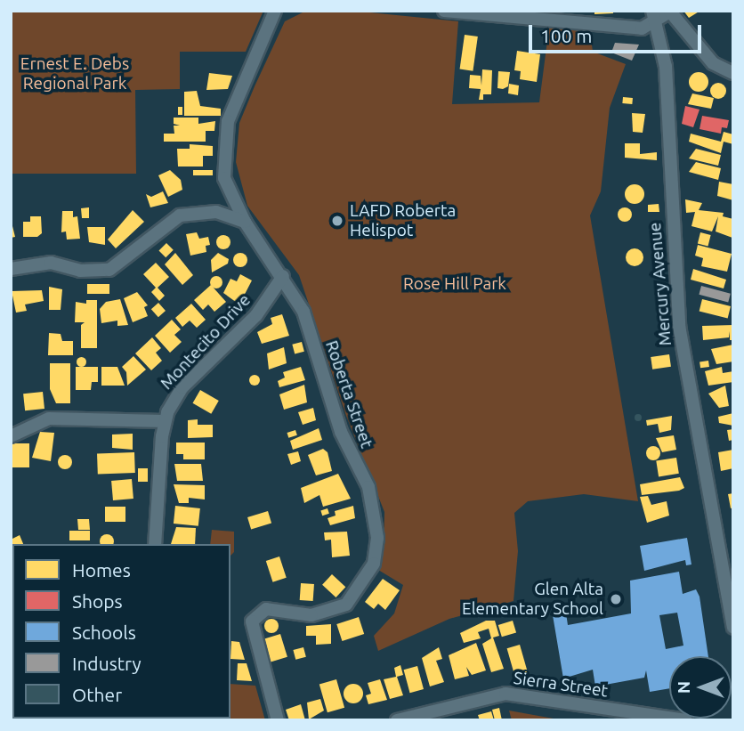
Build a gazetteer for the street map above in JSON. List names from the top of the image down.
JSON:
{
  "streets": {
    "street": [
      "Mercury Avenue",
      "Montecito Drive",
      "Roberta Street",
      "Sierra Street"
    ]
  },
  "crossings": [
    ["Montecito Drive", "Roberta Street"]
  ],
  "parks": ["Ernest E. Debs Regional Park", "Rose Hill Park"],
  "places": ["LAFD Roberta Helispot", "Glen Alta Elementary School"],
  "legend": [
    "Homes",
    "Shops",
    "Schools",
    "Industry",
    "Other"
  ],
  "scale_bar": "100 m",
  "north": "left"
}
